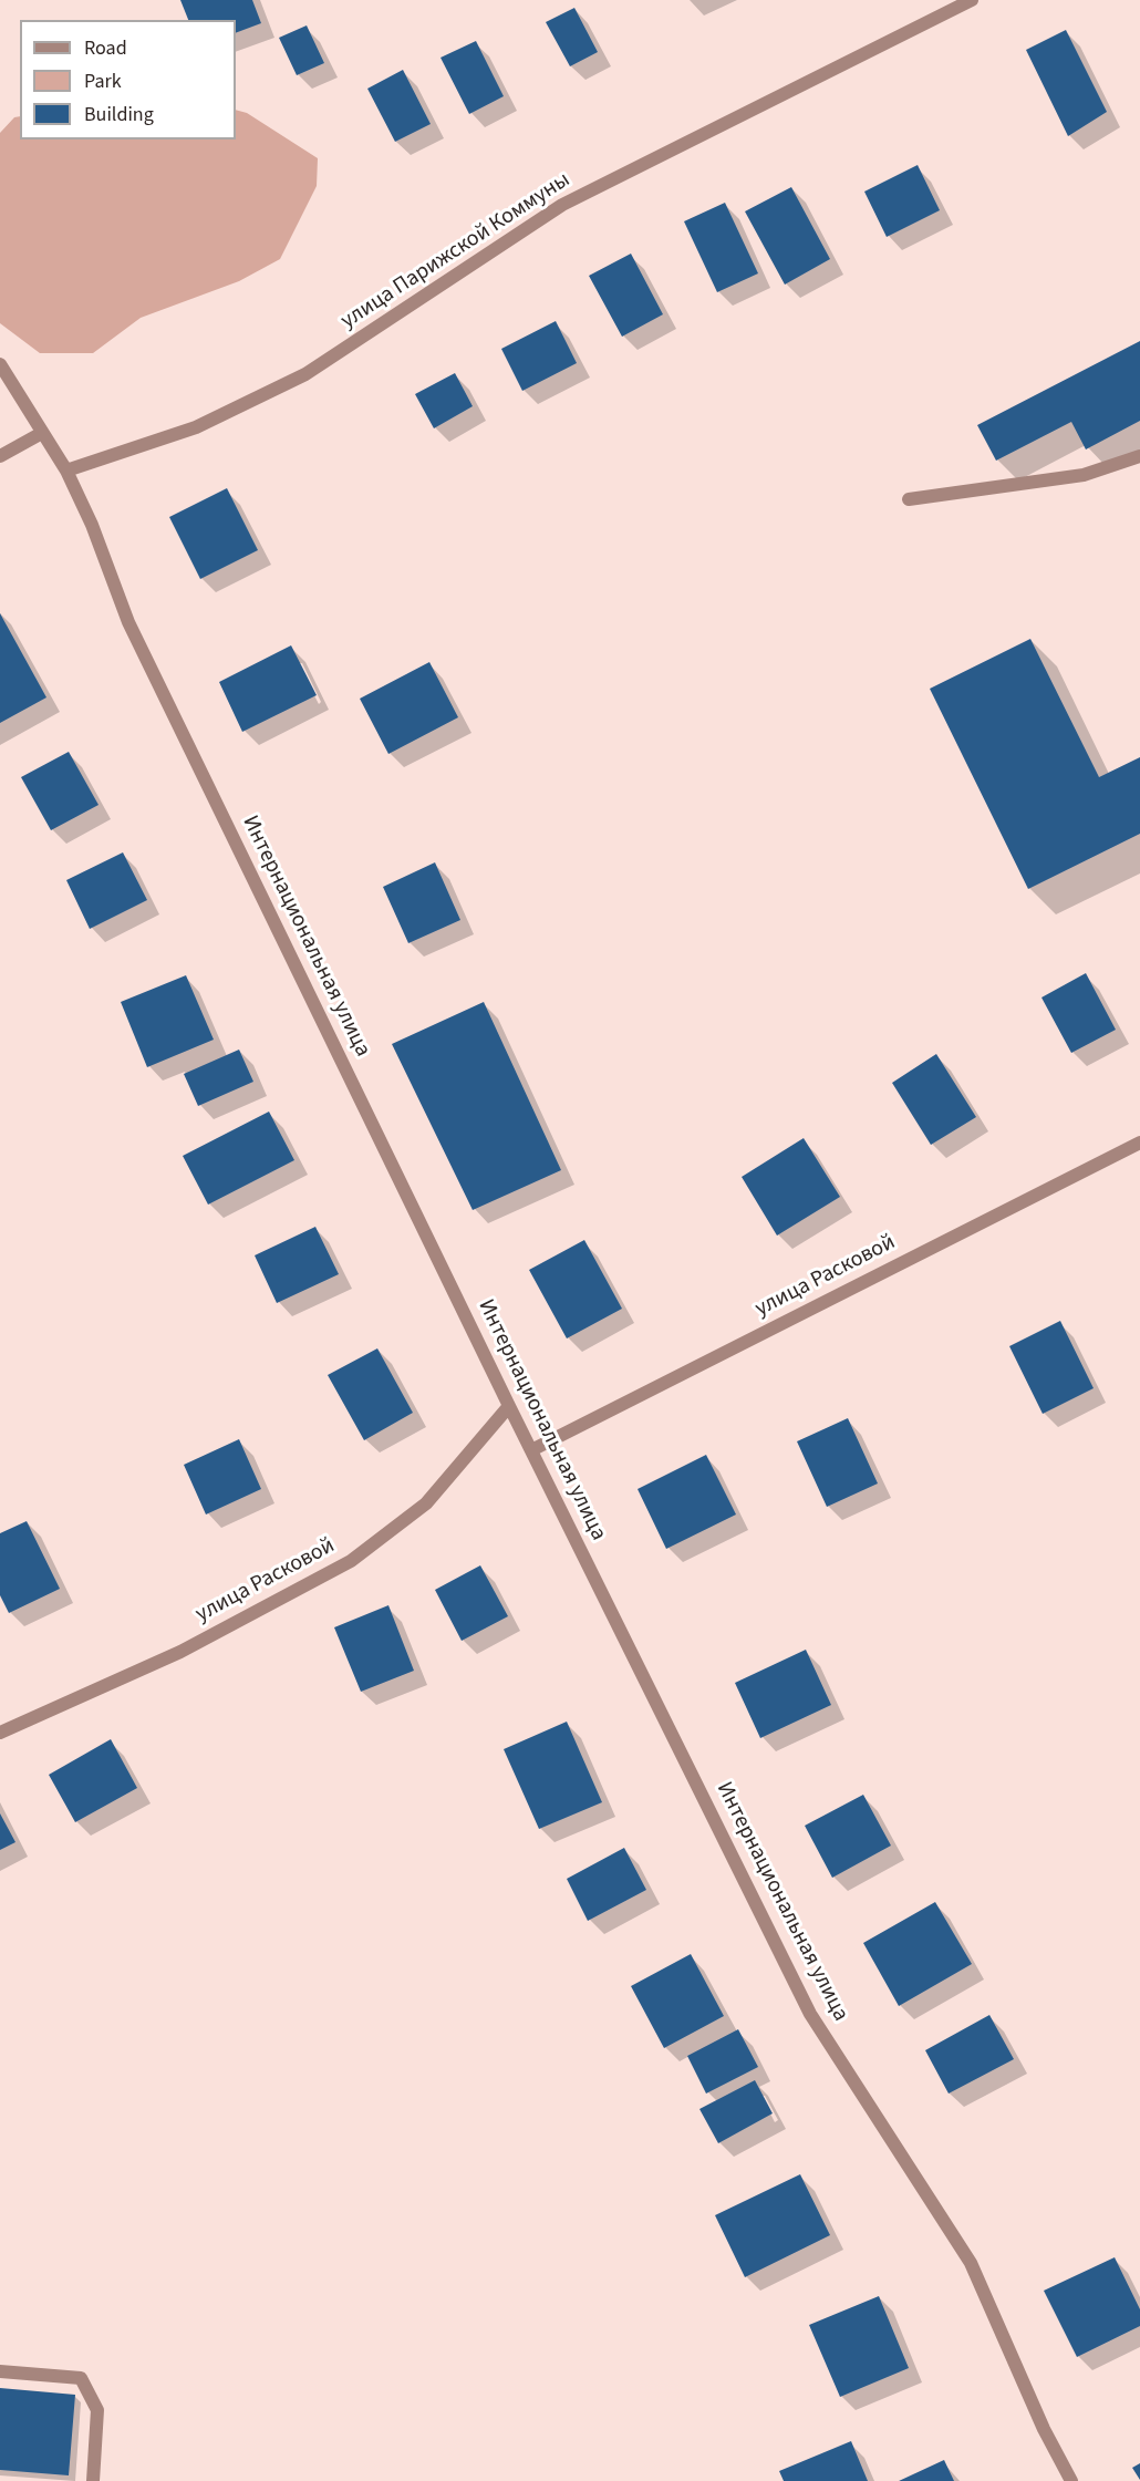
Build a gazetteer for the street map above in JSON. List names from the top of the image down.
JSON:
{
  "streets": {
    "street": ["улица Парижской Коммуны", "Интернациональная улица", "улица Расковой"]
  },
  "crossings": [
    ["улица Парижской Коммуны", "Интернациональная улица"],
    ["Интернациональная улица", "улица Расковой"]
  ],
  "legend": ["Road", "Park", "Building"]
}
